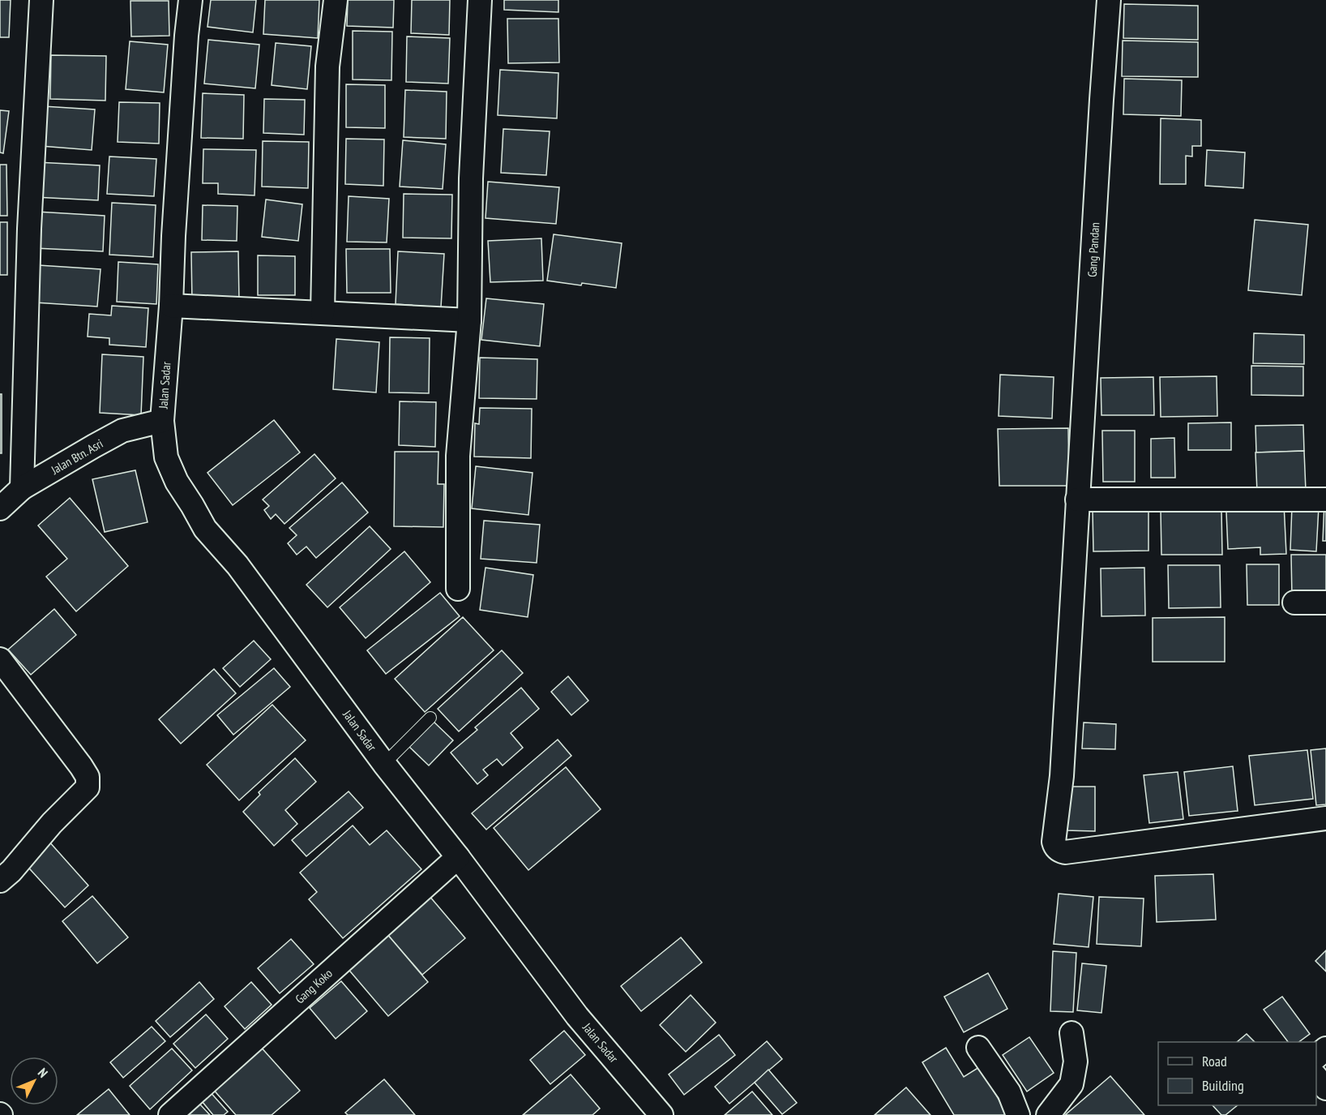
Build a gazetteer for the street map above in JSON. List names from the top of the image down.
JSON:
{
  "streets": {
    "street": [
      "Gang Pandan",
      "Jalan Sadar",
      "Jalan Btn. Asri",
      "Gang Koko"
    ]
  },
  "crossings": [
    ["Jalan Sadar", "Jalan Btn. Asri"],
    ["Jalan Sadar", "Gang Koko"]
  ],
  "legend": ["Road", "Building"],
  "north": "top right"
}
